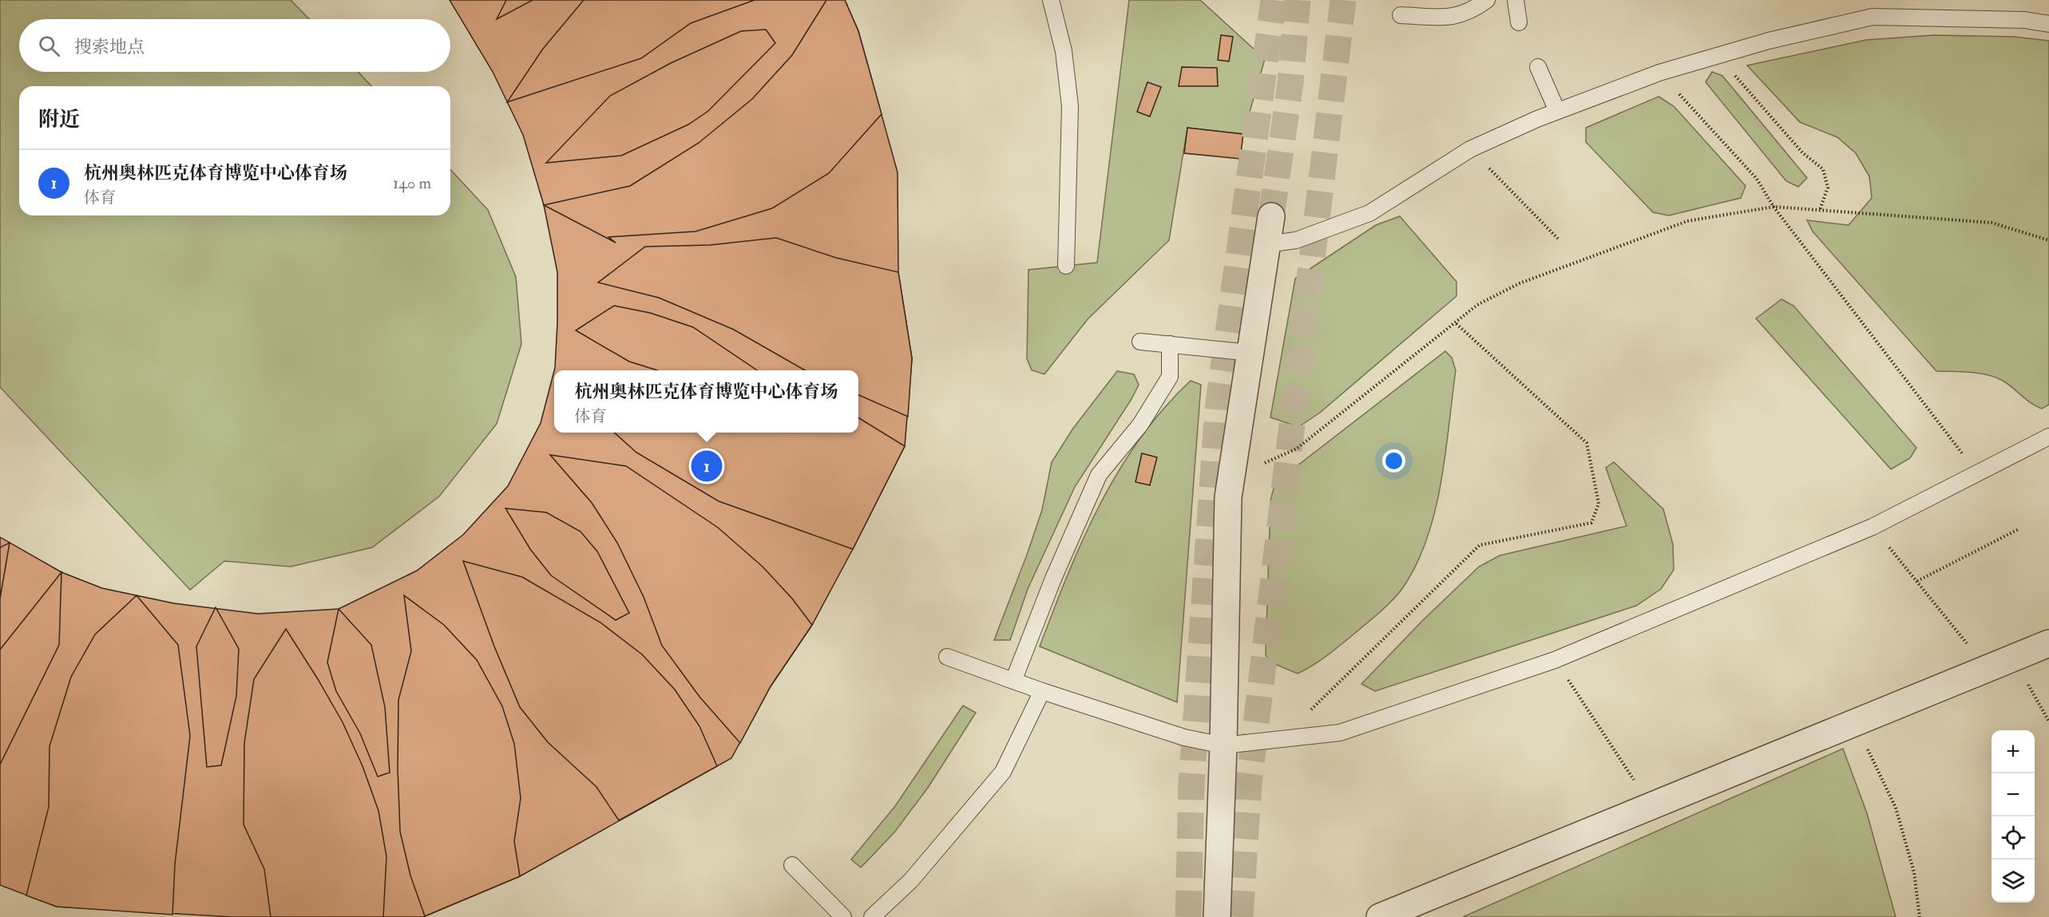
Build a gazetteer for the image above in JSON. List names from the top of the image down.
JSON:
{
  "page": {
    "search": "搜索地点",
    "heading": "附近",
    "list": [
      {
        "mark": "1",
        "name": "杭州奥林匹克体育博览中心体育场",
        "note": "体育",
        "value": "140 m"
      }
    ],
    "popup": ["杭州奥林匹克体育博览中心体育场", "体育"],
    "pins": "1",
    "map_buttons": ["+", "−"]
  }
}
